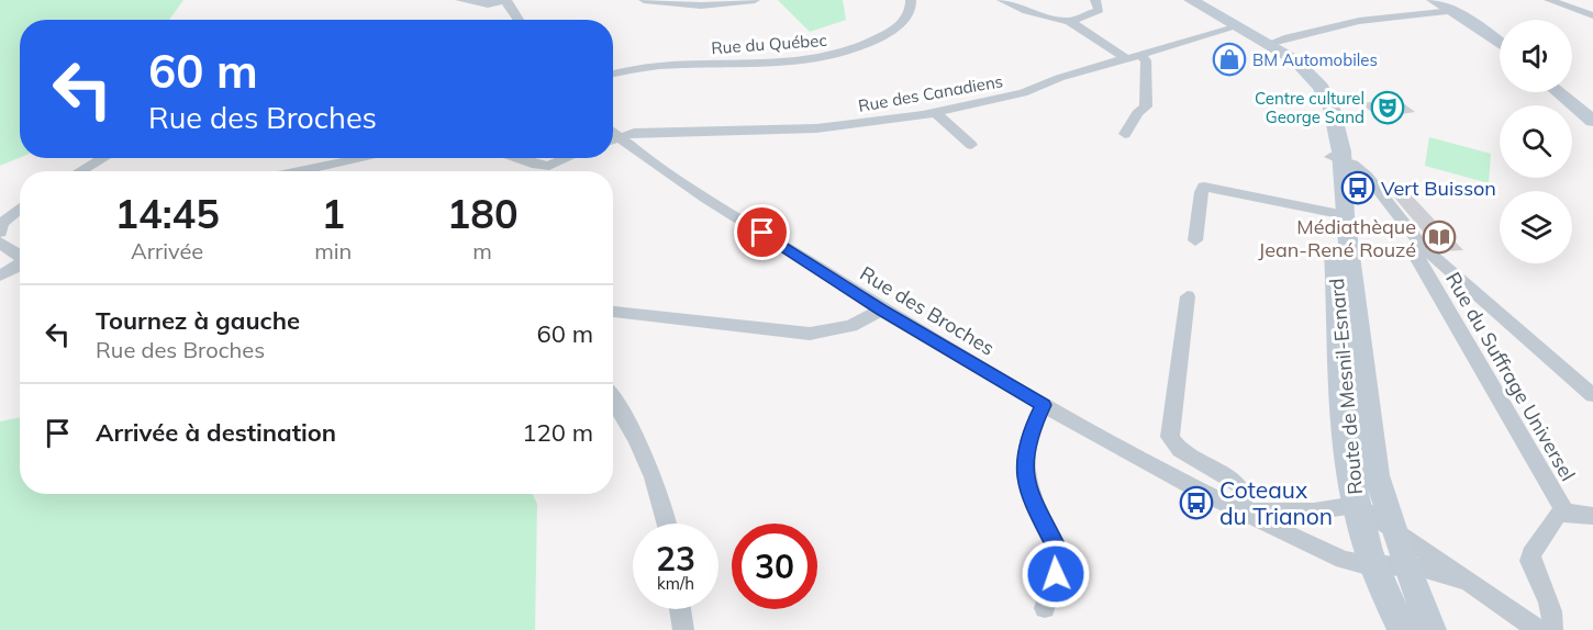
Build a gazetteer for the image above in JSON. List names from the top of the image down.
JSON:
{
  "streets": {
    "main road": ["Route de Mesnil-Esnard"],
    "street": [
      "Rue du Québec",
      "Rue des Canadiens",
      "Rue des Broches",
      "Rue du Suffrage Universel"
    ]
  },
  "crossings": [
    ["Rue des Canadiens", "Route de Mesnil-Esnard"],
    ["Rue des Broches", "Route de Mesnil-Esnard"]
  ],
  "places": {
    "shop": ["BM Automobiles"],
    "theatre": ["Centre culturel George Sand"],
    "bus stop": ["Vert Buisson", "Coteaux du Trianon"],
    "library": ["Médiathèque Jean-René Rouzé"]
  },
  "page": {
    "turn": ["60 m", "Rue des Broches"],
    "eta": [
      "14:45",
      "Arrivée",
      "1",
      "min",
      "180",
      "m"
    ],
    "list": [
      {
        "name": "Tournez à gauche",
        "note": "Rue des Broches",
        "value": "60 m"
      },
      {
        "name": "Arrivée à destination",
        "value": "120 m"
      }
    ],
    "speed": "23 km/h",
    "limit": "30"
  }
}
